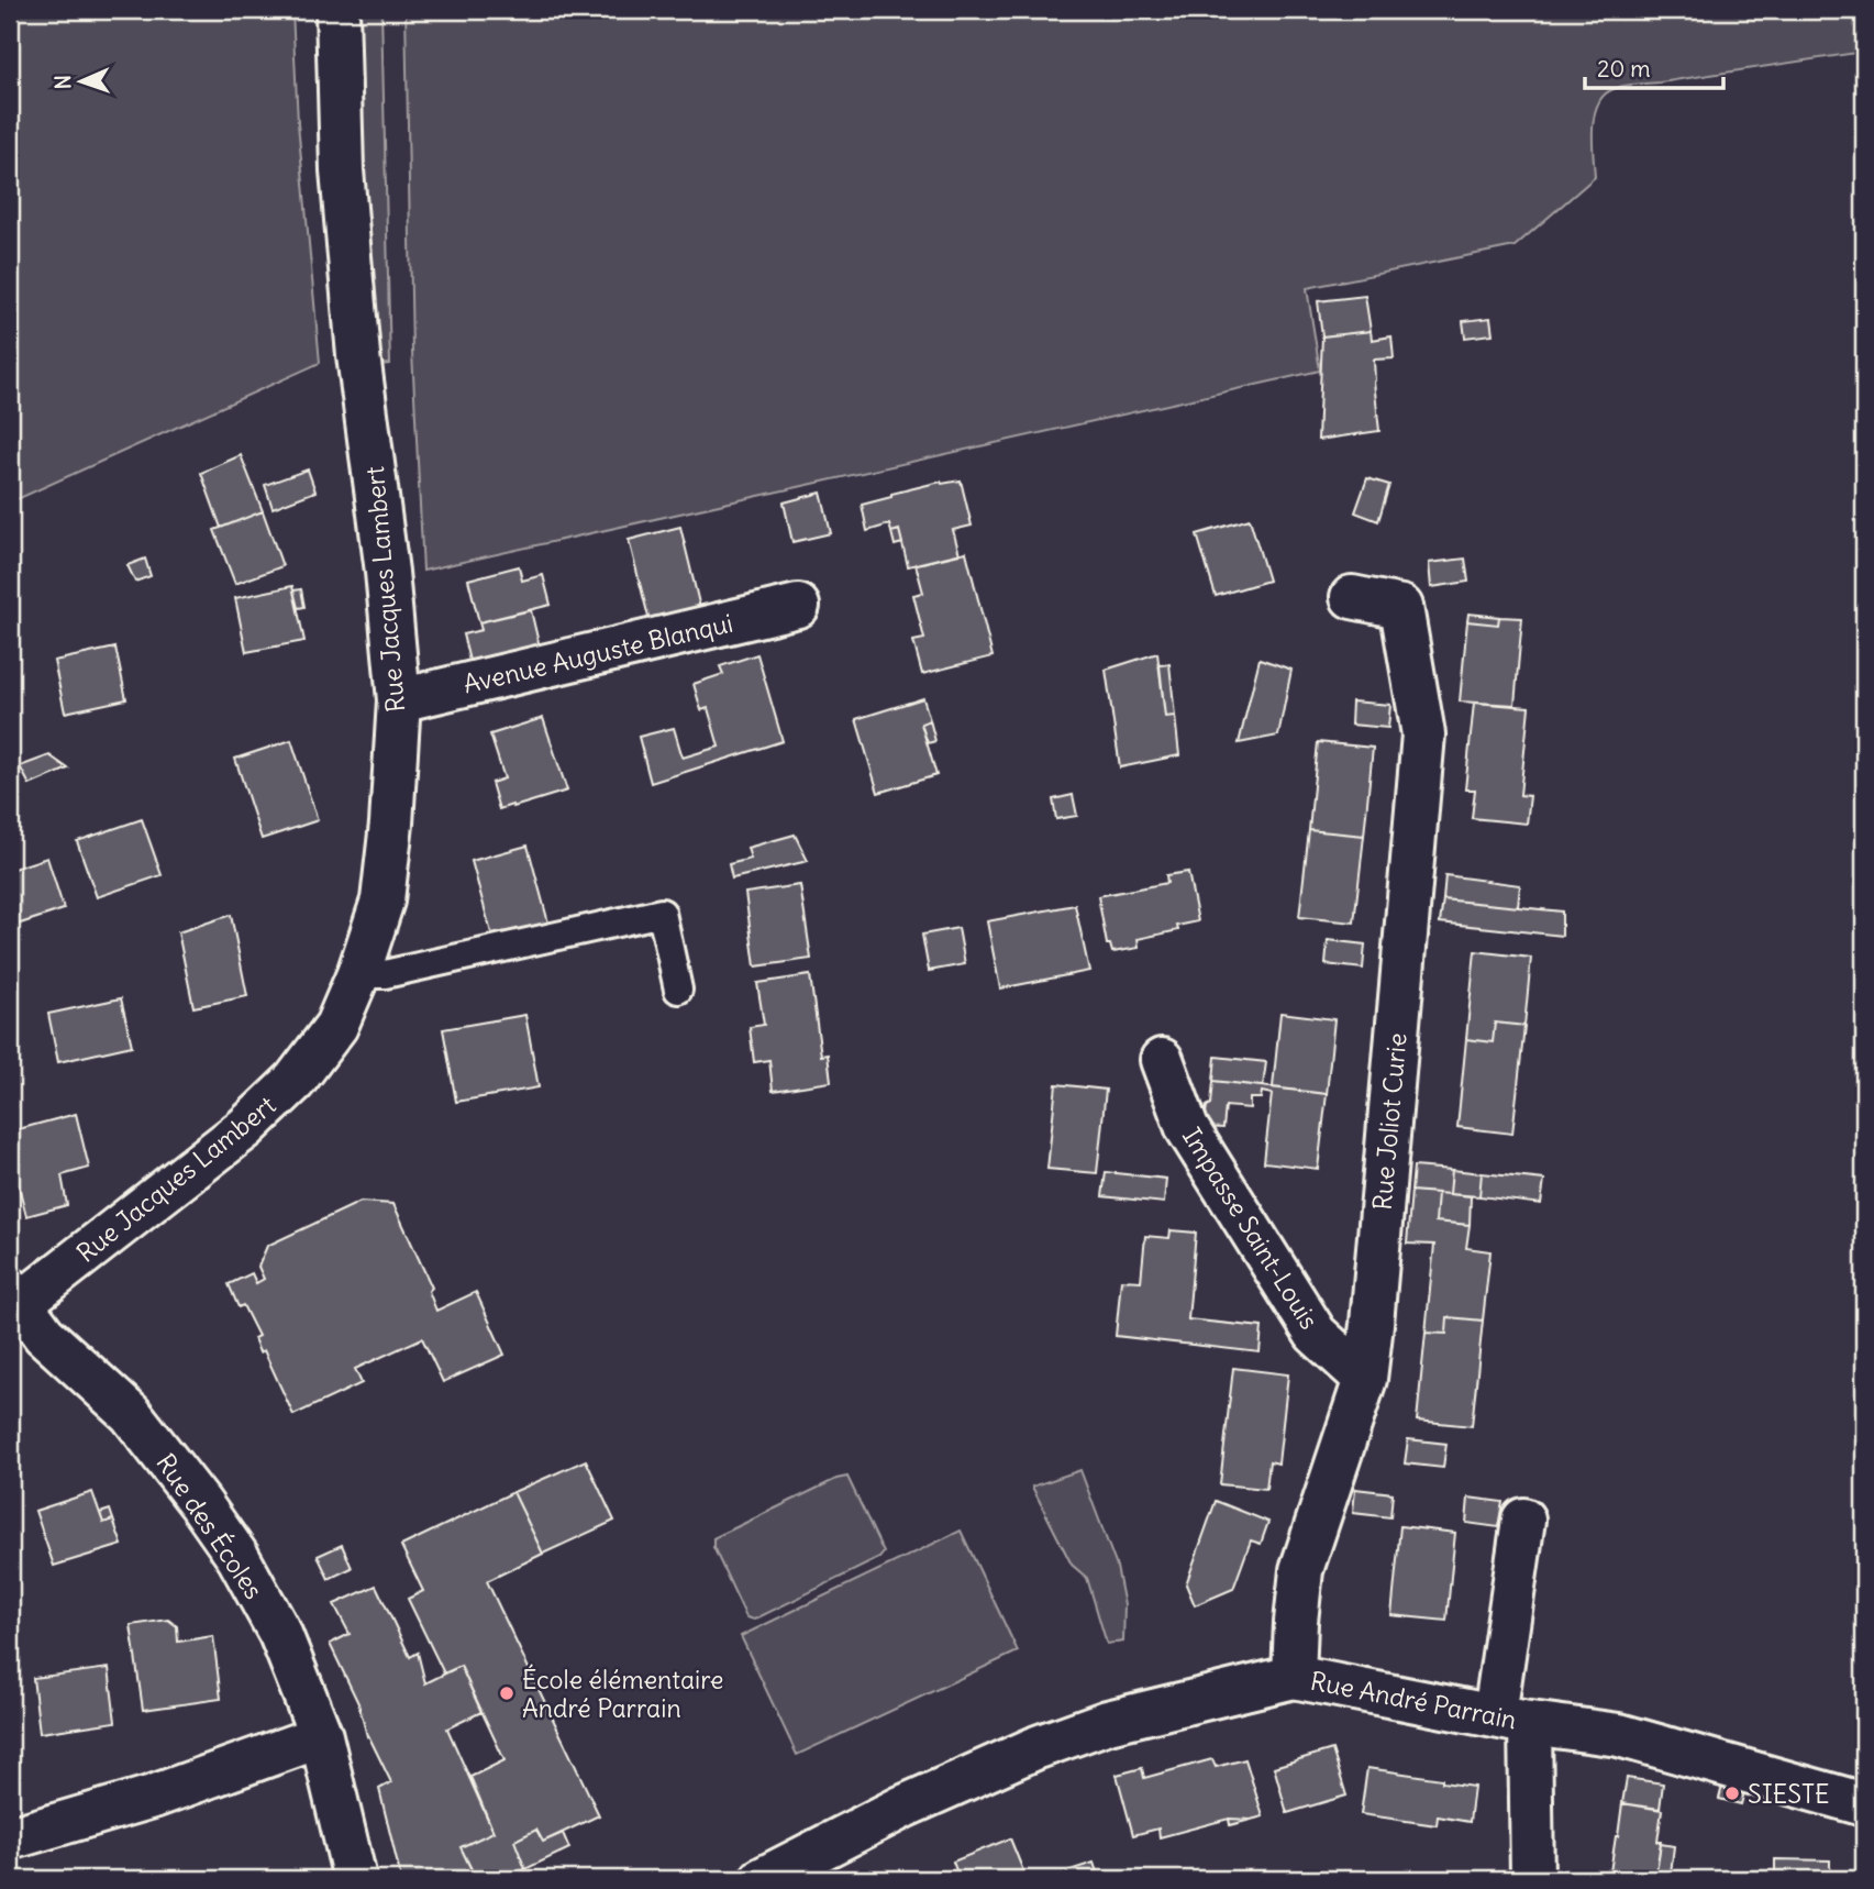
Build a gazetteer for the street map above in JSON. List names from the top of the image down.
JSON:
{
  "streets": {
    "street": [
      "Rue Jacques Lambert",
      "Avenue Auguste Blanqui",
      "Rue Joliot Curie",
      "Impasse Saint-Louis",
      "Rue des Écoles",
      "Rue André Parrain"
    ]
  },
  "crossings": [
    ["Rue Jacques Lambert", "Avenue Auguste Blanqui"],
    ["Rue Jacques Lambert", "Rue des Écoles"],
    ["Rue Joliot Curie", "Impasse Saint-Louis"],
    ["Rue Joliot Curie", "Rue André Parrain"]
  ],
  "places": ["École élémentaire André Parrain", "SIESTE"],
  "scale_bar": "20 m",
  "north": "left"
}
